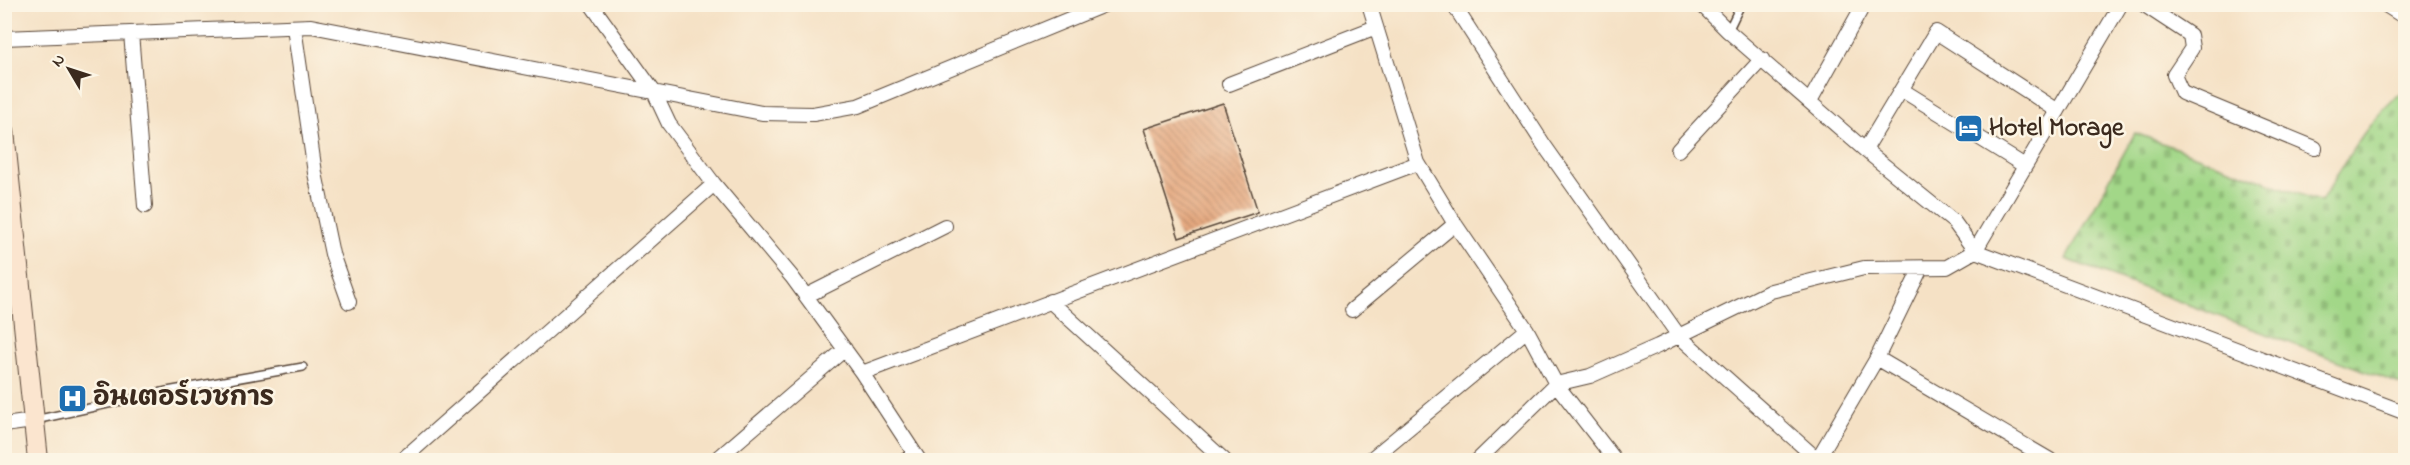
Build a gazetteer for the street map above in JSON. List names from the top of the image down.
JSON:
{
  "places": {
    "hotel": ["Hotel Morage"],
    "hospital": ["อินเตอร์เวชการ"]
  },
  "north": "top left"
}
